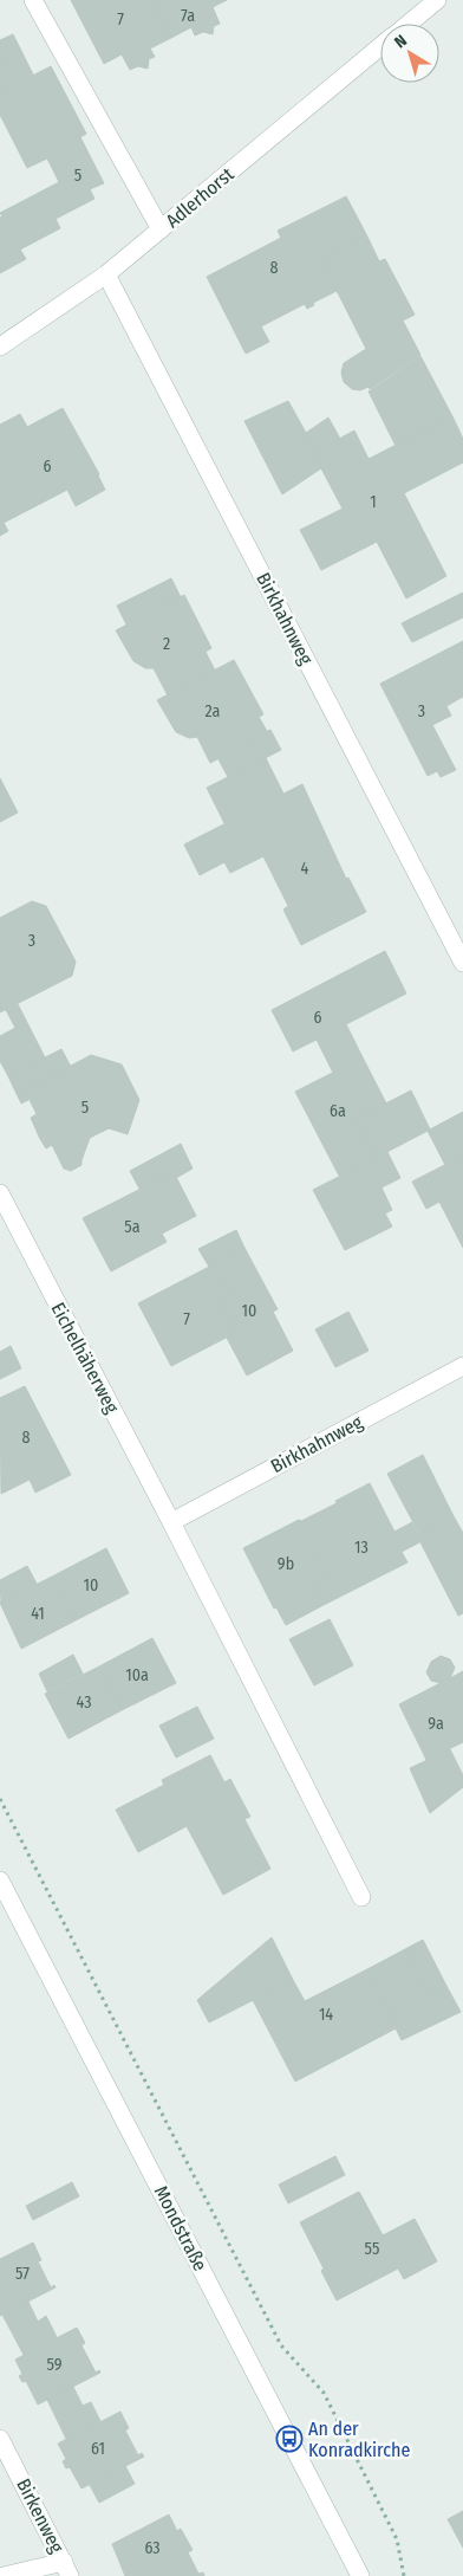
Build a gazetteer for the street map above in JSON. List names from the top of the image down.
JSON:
{
  "streets": {
    "street": [
      "Adlerhorst",
      "Birkhahnweg",
      "Eichelhäherweg",
      "Mondstraße",
      "Birkenweg"
    ]
  },
  "crossings": [
    ["Adlerhorst", "Birkhahnweg"],
    ["Birkhahnweg", "Eichelhäherweg"]
  ],
  "places": {
    "bus stop": ["An der Konradkirche"]
  },
  "house_numbers": [
    "7a",
    "7",
    "5",
    "8",
    "6",
    "1",
    "2",
    "2a",
    "3",
    "4",
    "3",
    "6",
    "5",
    "6a",
    "5a",
    "10",
    "7",
    "8",
    "13",
    "9b",
    "10",
    "41",
    "10a",
    "43",
    "9a",
    "14",
    "55",
    "57",
    "59",
    "61",
    "63"
  ],
  "north": "top left"
}
